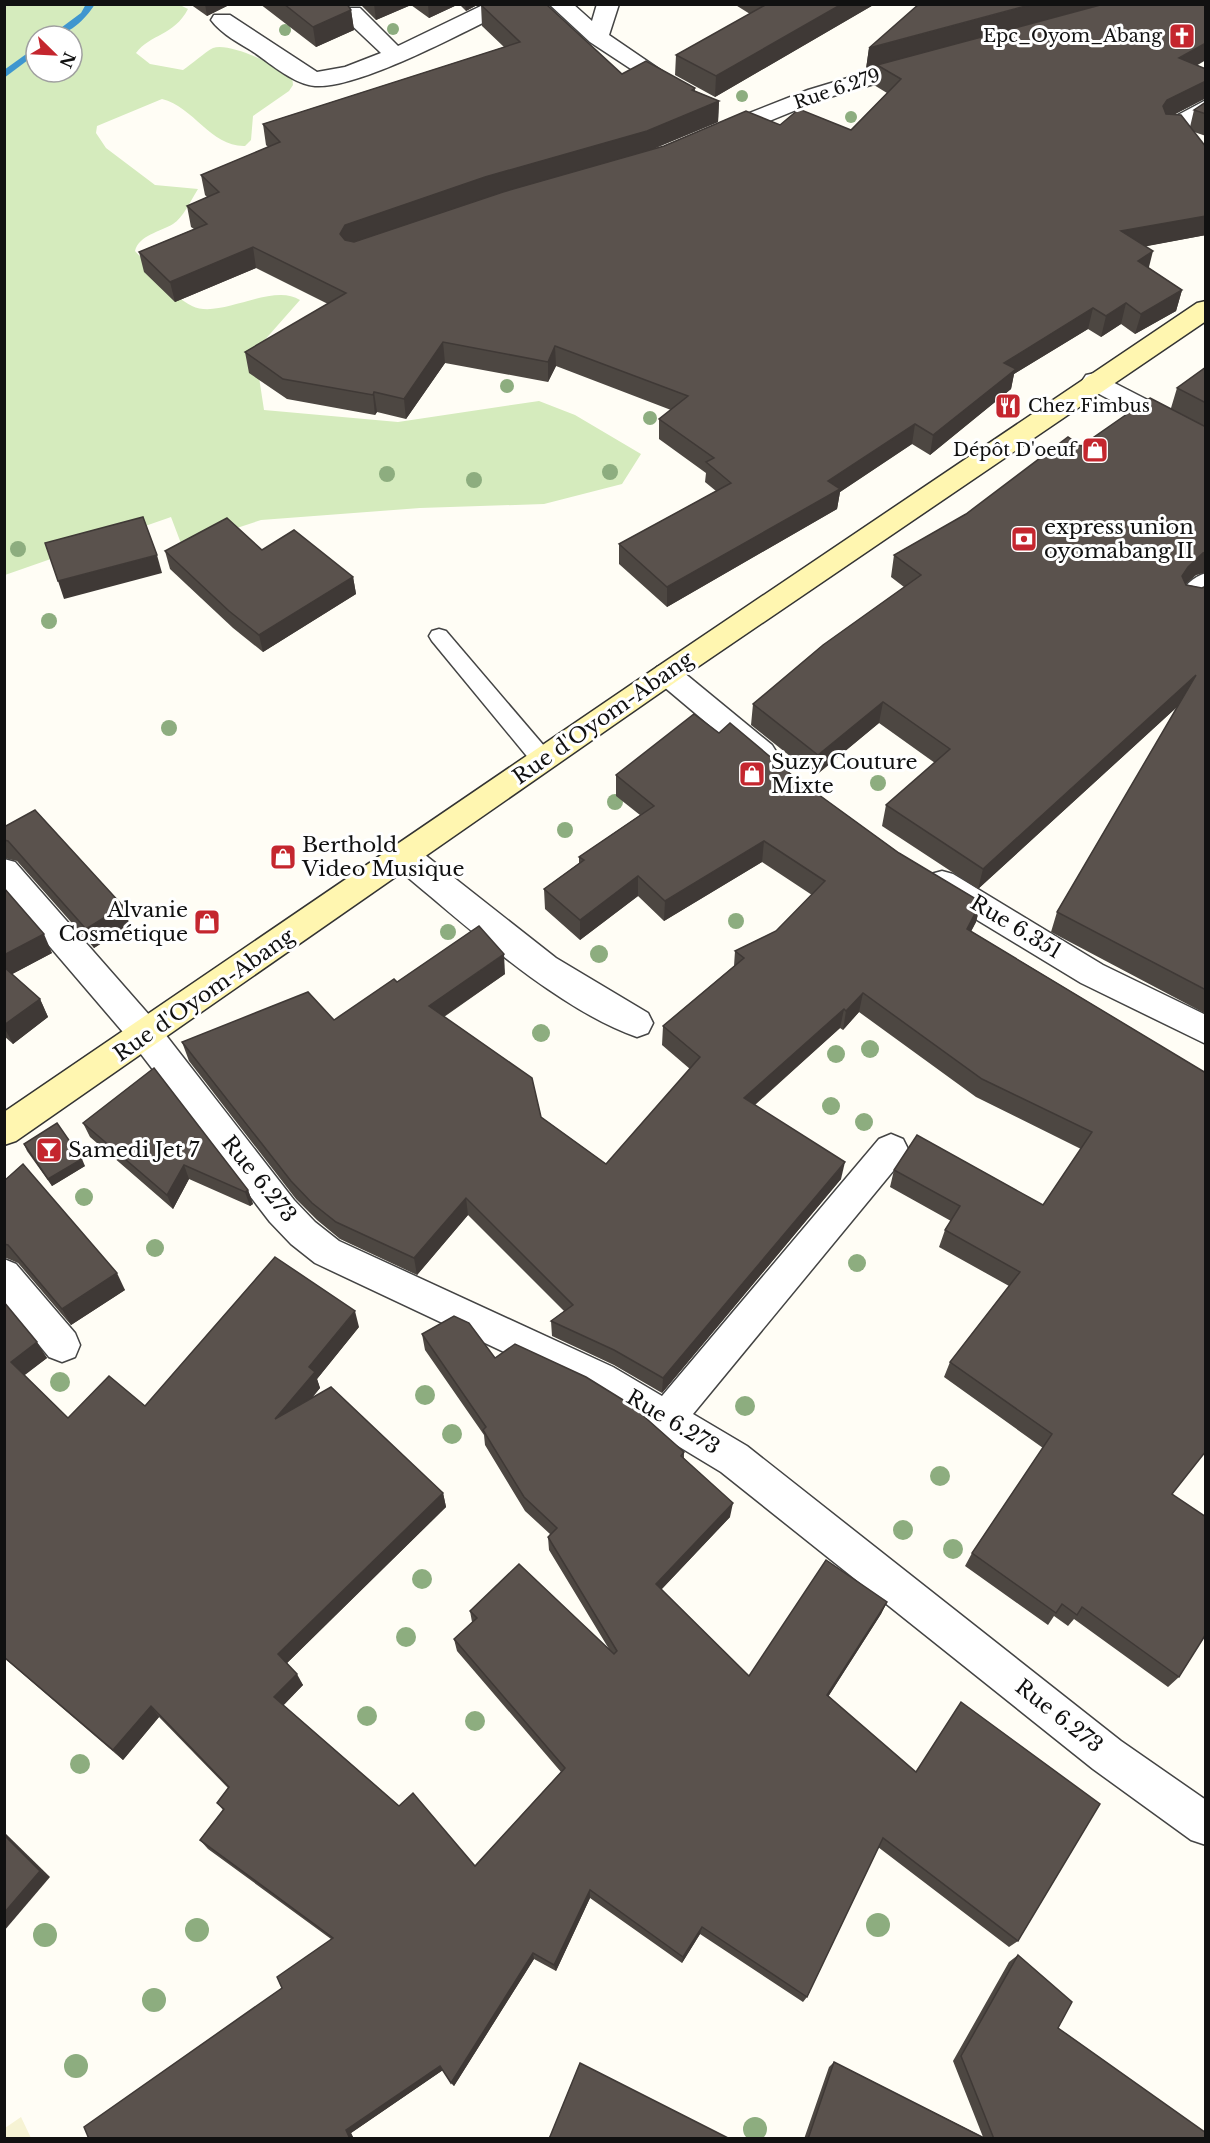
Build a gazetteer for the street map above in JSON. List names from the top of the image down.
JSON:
{
  "streets": {
    "main road": ["Rue d'Oyom-Abang"],
    "street": ["Rue 6.279", "Rue 6.351", "Rue 6.273"]
  },
  "crossings": [
    ["Rue d'Oyom-Abang", "Rue 6.273"]
  ],
  "places": {
    "church": ["Epc_Oyom_Abang"],
    "restaurant": ["Chez Fimbus"],
    "shop": [
      "Dépôt D'oeuf",
      "Suzy Couture Mixte",
      "Berthold Video Musique",
      "Alvanie Cosmétique"
    ],
    "bank": ["express union oyomabang II"],
    "bar": ["Samedi Jet 7"]
  },
  "north": "bottom right"
}
